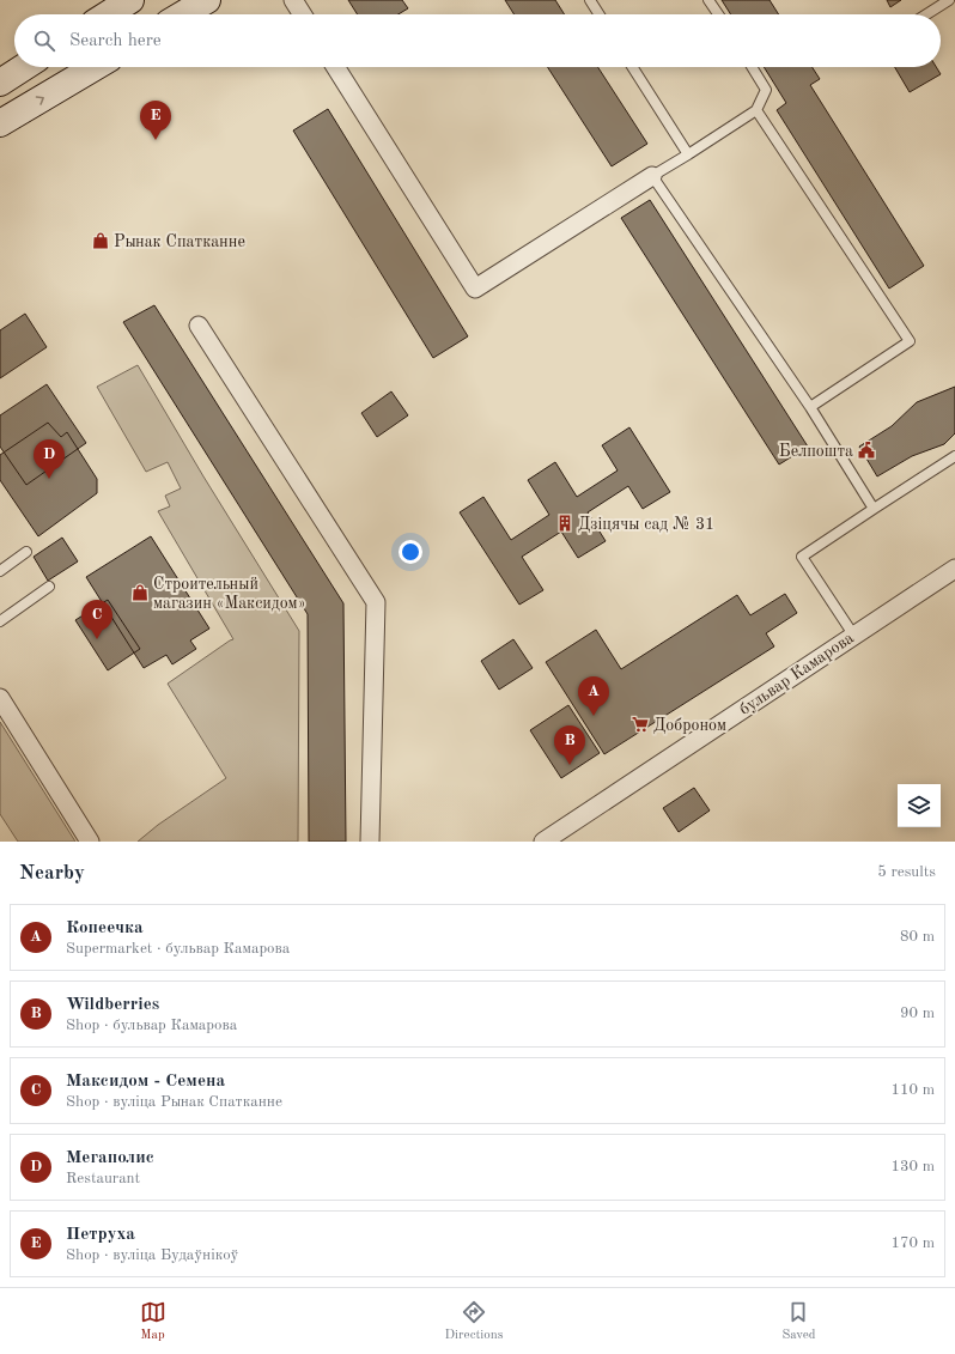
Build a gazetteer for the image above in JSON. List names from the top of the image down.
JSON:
{
  "streets": {
    "street": ["бульвар Камарова"]
  },
  "places": {
    "shop": ["Рынак Спатканне", "Строительный магазин «Максидом»"],
    "public building": ["Белпошта"],
    "building": ["Дзіцячы сад № 31"],
    "supermarket": ["Доброном"]
  },
  "page": {
    "search": "Search here",
    "pins": [
      "E",
      "D",
      "C",
      "A",
      "B"
    ],
    "heading": ["Nearby", "5 results"],
    "list": [
      {
        "mark": "A",
        "name": "Копеечка",
        "note": "Supermarket · бульвар Камарова",
        "value": "80 m"
      },
      {
        "mark": "B",
        "name": "Wildberries",
        "note": "Shop · бульвар Камарова",
        "value": "90 m"
      },
      {
        "mark": "C",
        "name": "Максидом - Семена",
        "note": "Shop · вуліца Рынак Спатканне",
        "value": "110 m"
      },
      {
        "mark": "D",
        "name": "Мегаполис",
        "note": "Restaurant",
        "value": "130 m"
      },
      {
        "mark": "E",
        "name": "Петруха",
        "note": "Shop · вуліца Будаўнікоў",
        "value": "170 m"
      }
    ],
    "nav": ["Map", "Directions", "Saved"]
  }
}
